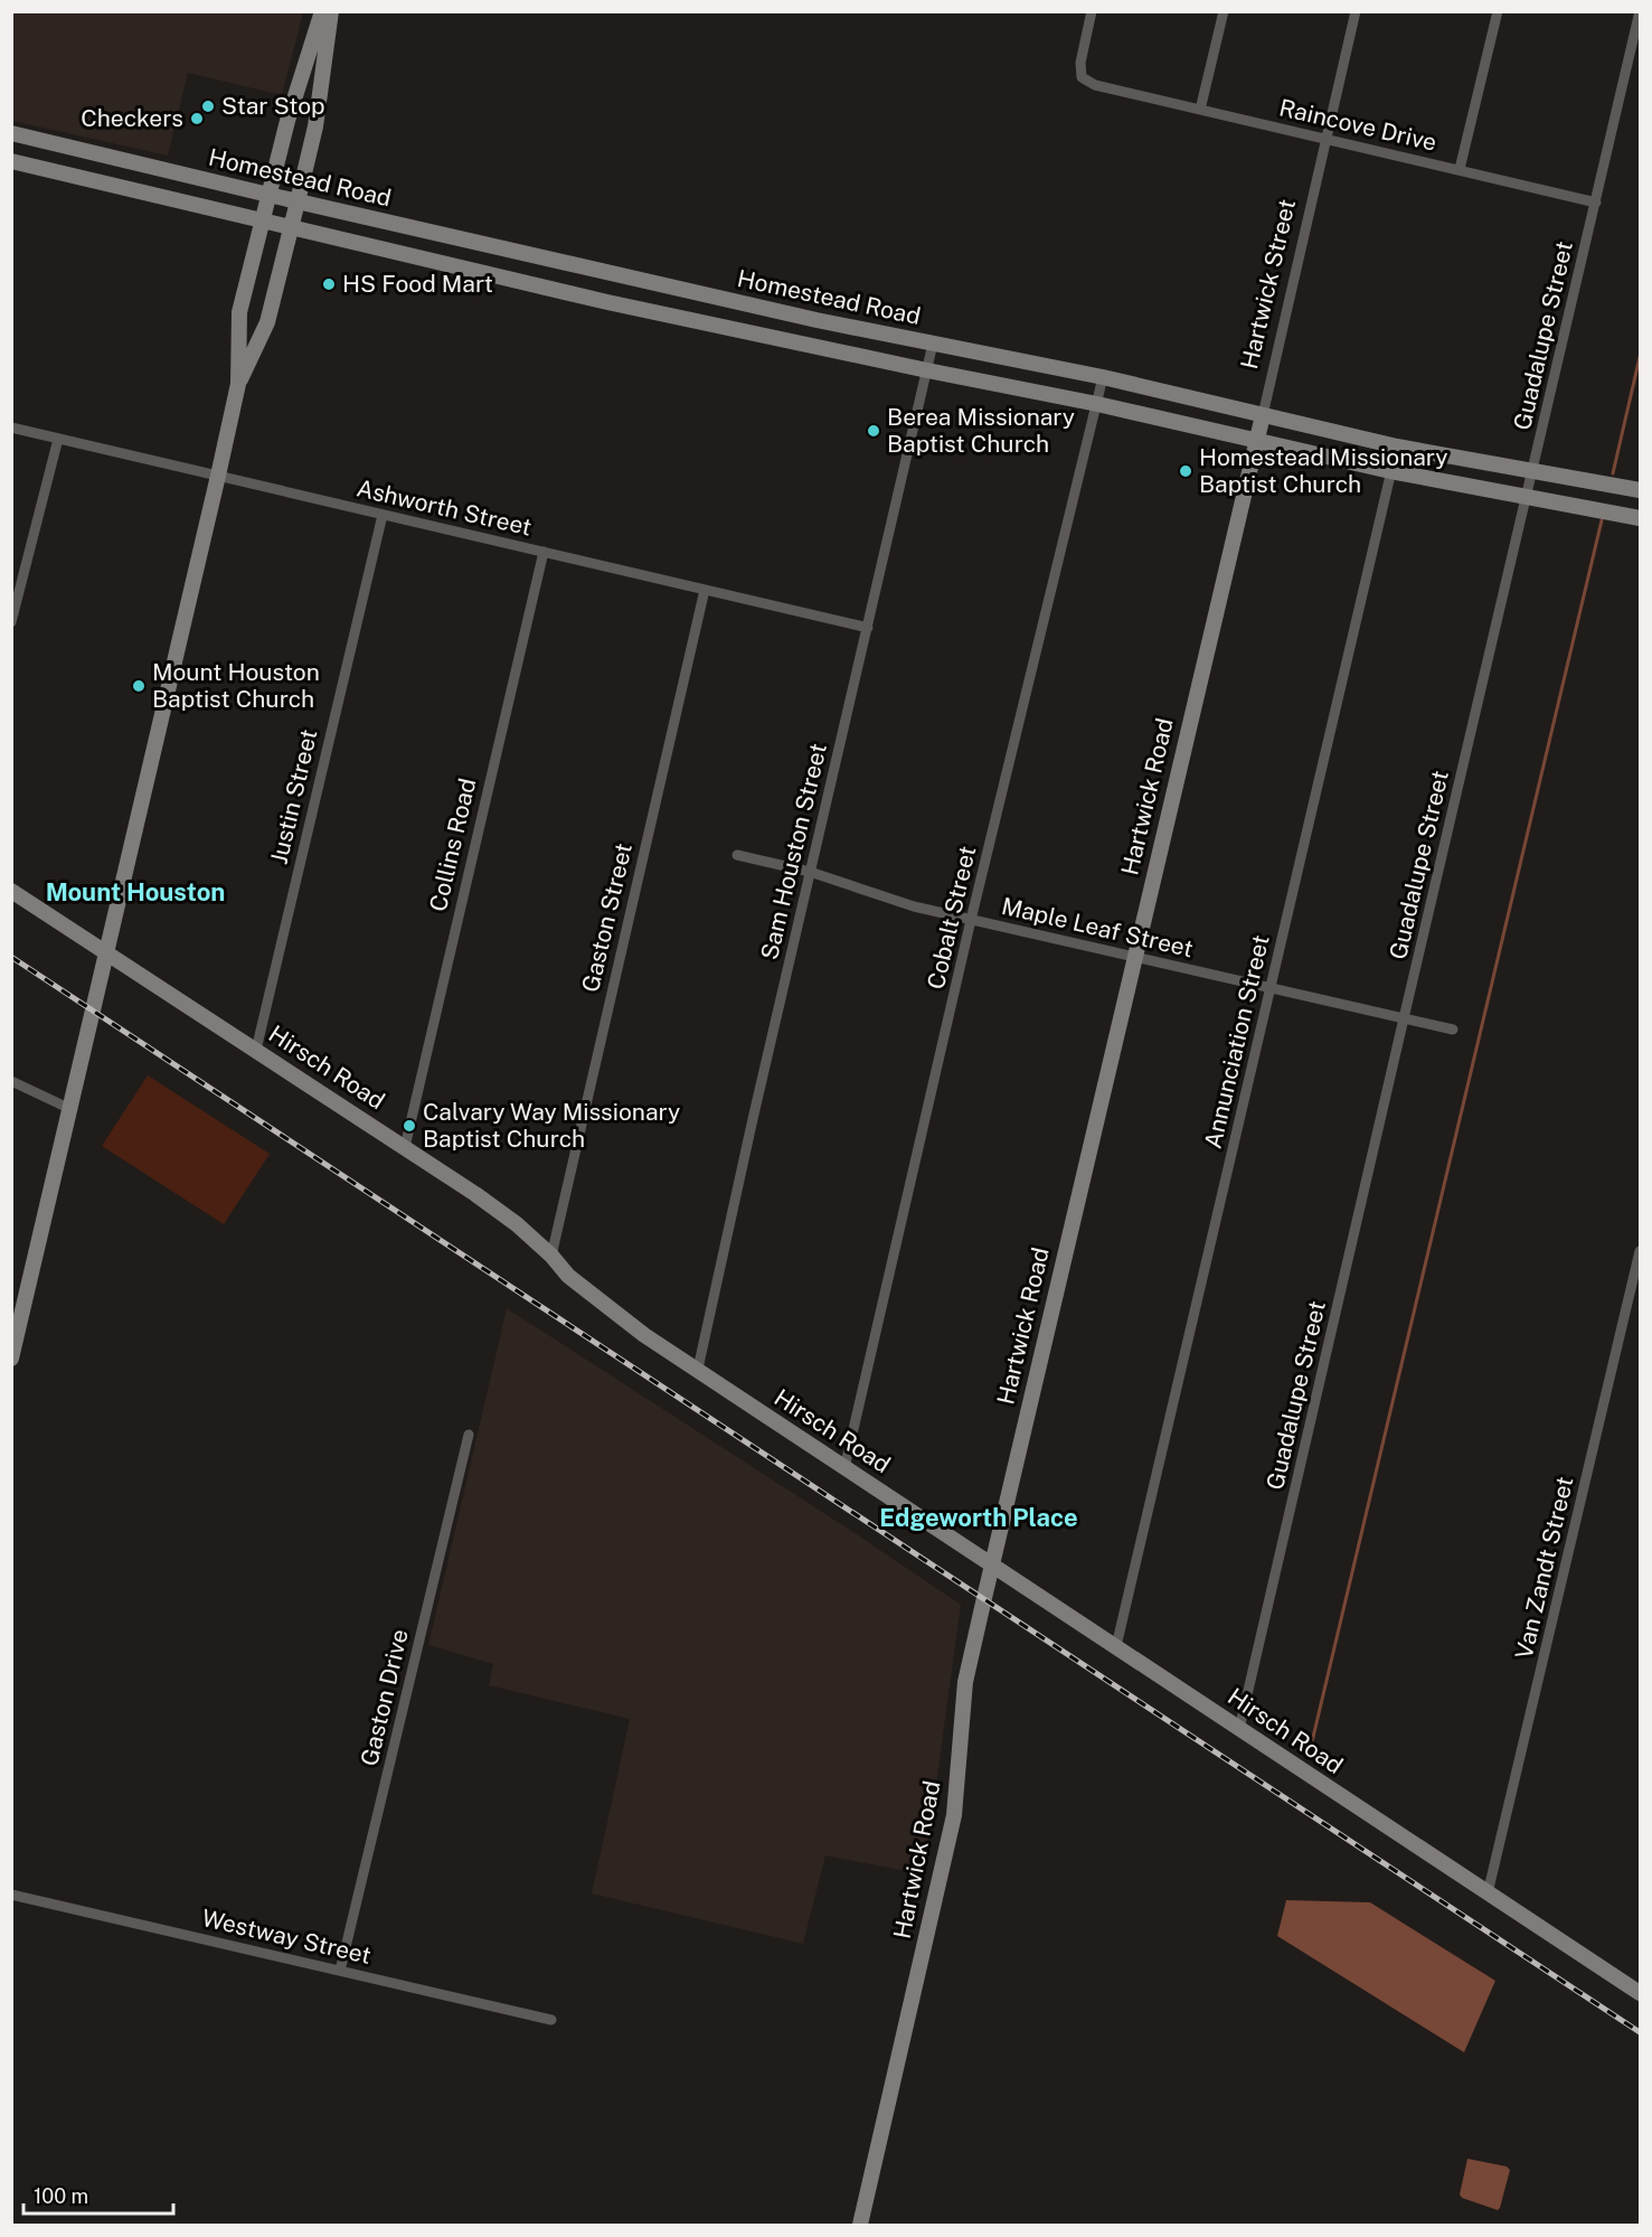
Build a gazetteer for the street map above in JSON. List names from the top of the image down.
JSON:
{
  "streets": {
    "main road": [
      "Homestead Road",
      "Hartwick Street",
      "Hartwick Road",
      "Hirsch Road"
    ],
    "street": [
      "Raincove Drive",
      "Guadalupe Street",
      "Ashworth Street",
      "Justin Street",
      "Collins Road",
      "Sam Houston Street",
      "Gaston Street",
      "Cobalt Street",
      "Maple Leaf Street",
      "Annunciation Street",
      "Van Zandt Street",
      "Gaston Drive",
      "Westway Street"
    ]
  },
  "crossings": [
    ["Raincove Drive", "Hartwick Street"],
    ["Raincove Drive", "Guadalupe Street"],
    ["Homestead Road", "Hartwick Street"],
    ["Homestead Road", "Guadalupe Street"],
    ["Homestead Road", "Sam Houston Street"],
    ["Homestead Road", "Cobalt Street"],
    ["Homestead Road", "Annunciation Street"],
    ["Hartwick Street", "Hartwick Road"],
    ["Guadalupe Street", "Maple Leaf Street"],
    ["Guadalupe Street", "Hirsch Road"],
    ["Ashworth Street", "Justin Street"],
    ["Ashworth Street", "Collins Road"],
    ["Ashworth Street", "Sam Houston Street"],
    ["Ashworth Street", "Gaston Street"],
    ["Justin Street", "Hirsch Road"],
    ["Hartwick Road", "Maple Leaf Street"],
    ["Hartwick Road", "Hirsch Road"],
    ["Collins Road", "Hirsch Road"],
    ["Sam Houston Street", "Maple Leaf Street"],
    ["Sam Houston Street", "Hirsch Road"],
    ["Gaston Street", "Hirsch Road"],
    ["Cobalt Street", "Maple Leaf Street"],
    ["Cobalt Street", "Hirsch Road"],
    ["Maple Leaf Street", "Annunciation Street"],
    ["Annunciation Street", "Hirsch Road"],
    ["Hirsch Road", "Van Zandt Street"],
    ["Gaston Drive", "Westway Street"]
  ],
  "districts": ["Mount Houston", "Edgeworth Place"],
  "places": [
    "Star Stop",
    "Checkers",
    "HS Food Mart",
    "Berea Missionary Baptist Church",
    "Homestead Missionary Baptist Church",
    "Mount Houston Baptist Church",
    "Calvary Way Missionary Baptist Church"
  ],
  "scale_bar": "100 m"
}
